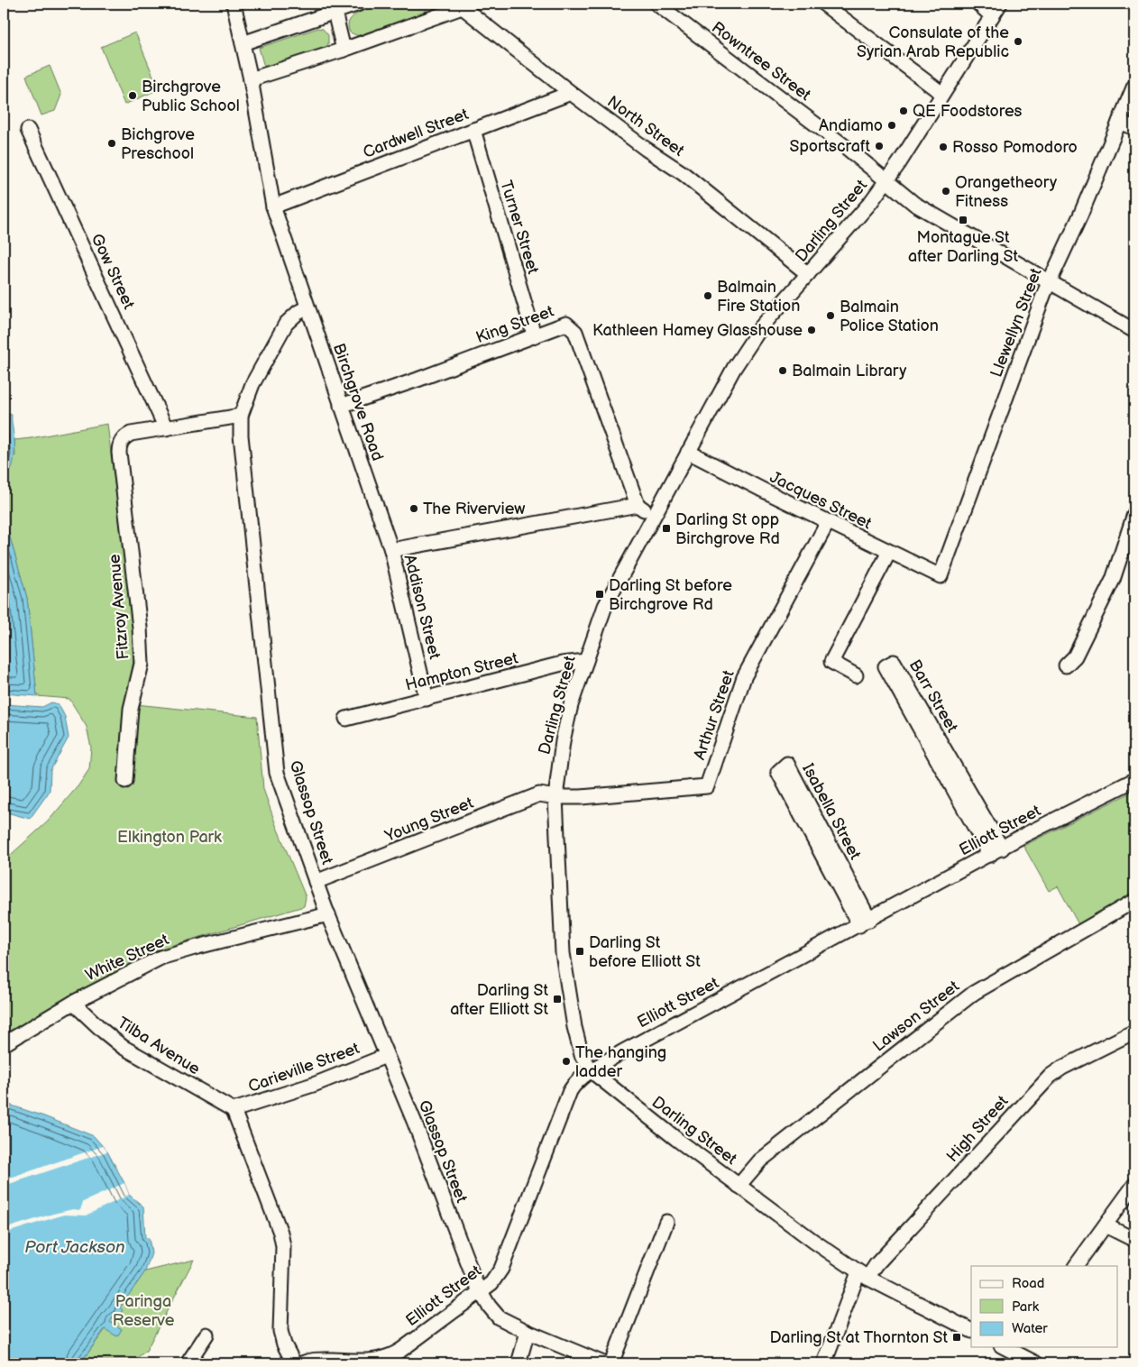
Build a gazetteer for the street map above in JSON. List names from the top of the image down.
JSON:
{
  "streets": {
    "street": [
      "Rowntree Street",
      "North Street",
      "Cardwell Street",
      "Darling Street",
      "Turner Street",
      "Gow Street",
      "Llewellyn Street",
      "King Street",
      "Birchgrove Road",
      "Jacques Street",
      "Fitzroy Avenue",
      "Addison Street",
      "Hampton Street",
      "Barr Street",
      "Arthur Street",
      "Isabella Street",
      "Glassop Street",
      "Young Street",
      "Elliott Street",
      "White Street",
      "Lawson Street",
      "Tilba Avenue",
      "Carieville Street",
      "High Street"
    ]
  },
  "crossings": [
    ["Rowntree Street", "Darling Street"],
    ["Rowntree Street", "Llewellyn Street"],
    ["North Street", "Cardwell Street"],
    ["North Street", "Darling Street"],
    ["Cardwell Street", "Turner Street"],
    ["Cardwell Street", "Birchgrove Road"],
    ["Darling Street", "Jacques Street"],
    ["Darling Street", "Hampton Street"],
    ["Darling Street", "Arthur Street"],
    ["Darling Street", "Young Street"],
    ["Darling Street", "Elliott Street"],
    ["Darling Street", "Lawson Street"],
    ["Darling Street", "High Street"],
    ["Turner Street", "King Street"],
    ["Gow Street", "Fitzroy Avenue"],
    ["Llewellyn Street", "Jacques Street"],
    ["King Street", "Birchgrove Road"],
    ["Birchgrove Road", "Addison Street"],
    ["Birchgrove Road", "Glassop Street"],
    ["Jacques Street", "Arthur Street"],
    ["Addison Street", "Hampton Street"],
    ["Barr Street", "Elliott Street"],
    ["Arthur Street", "Young Street"],
    ["Isabella Street", "Elliott Street"],
    ["Glassop Street", "Young Street"],
    ["Glassop Street", "Elliott Street"],
    ["Glassop Street", "White Street"],
    ["Glassop Street", "Carieville Street"],
    ["White Street", "Tilba Avenue"],
    ["Tilba Avenue", "Carieville Street"]
  ],
  "water": ["Port Jackson"],
  "parks": ["Elkington Park", "Paringa Reserve"],
  "places": {
    "other": [
      "Consulate of the Syrian Arab Republic",
      "Birchgrove Public School",
      "QE Foodstores",
      "Andiamo",
      "Bichgrove Preschool",
      "Sportscraft",
      "Rosso Pomodoro",
      "Orangetheory Fitness",
      "Balmain Fire Station",
      "Balmain Police Station",
      "Kathleen Hamey Glasshouse",
      "Balmain Library",
      "The Riverview",
      "The hanging ladder"
    ],
    "transit": [
      "Montague St after Darling St",
      "Darling St opp Birchgrove Rd",
      "Darling St before Birchgrove Rd",
      "Darling St before Elliott St",
      "Darling St after Elliott St",
      "Darling St at Thornton St"
    ]
  },
  "legend": ["Road", "Park", "Water"]
}
